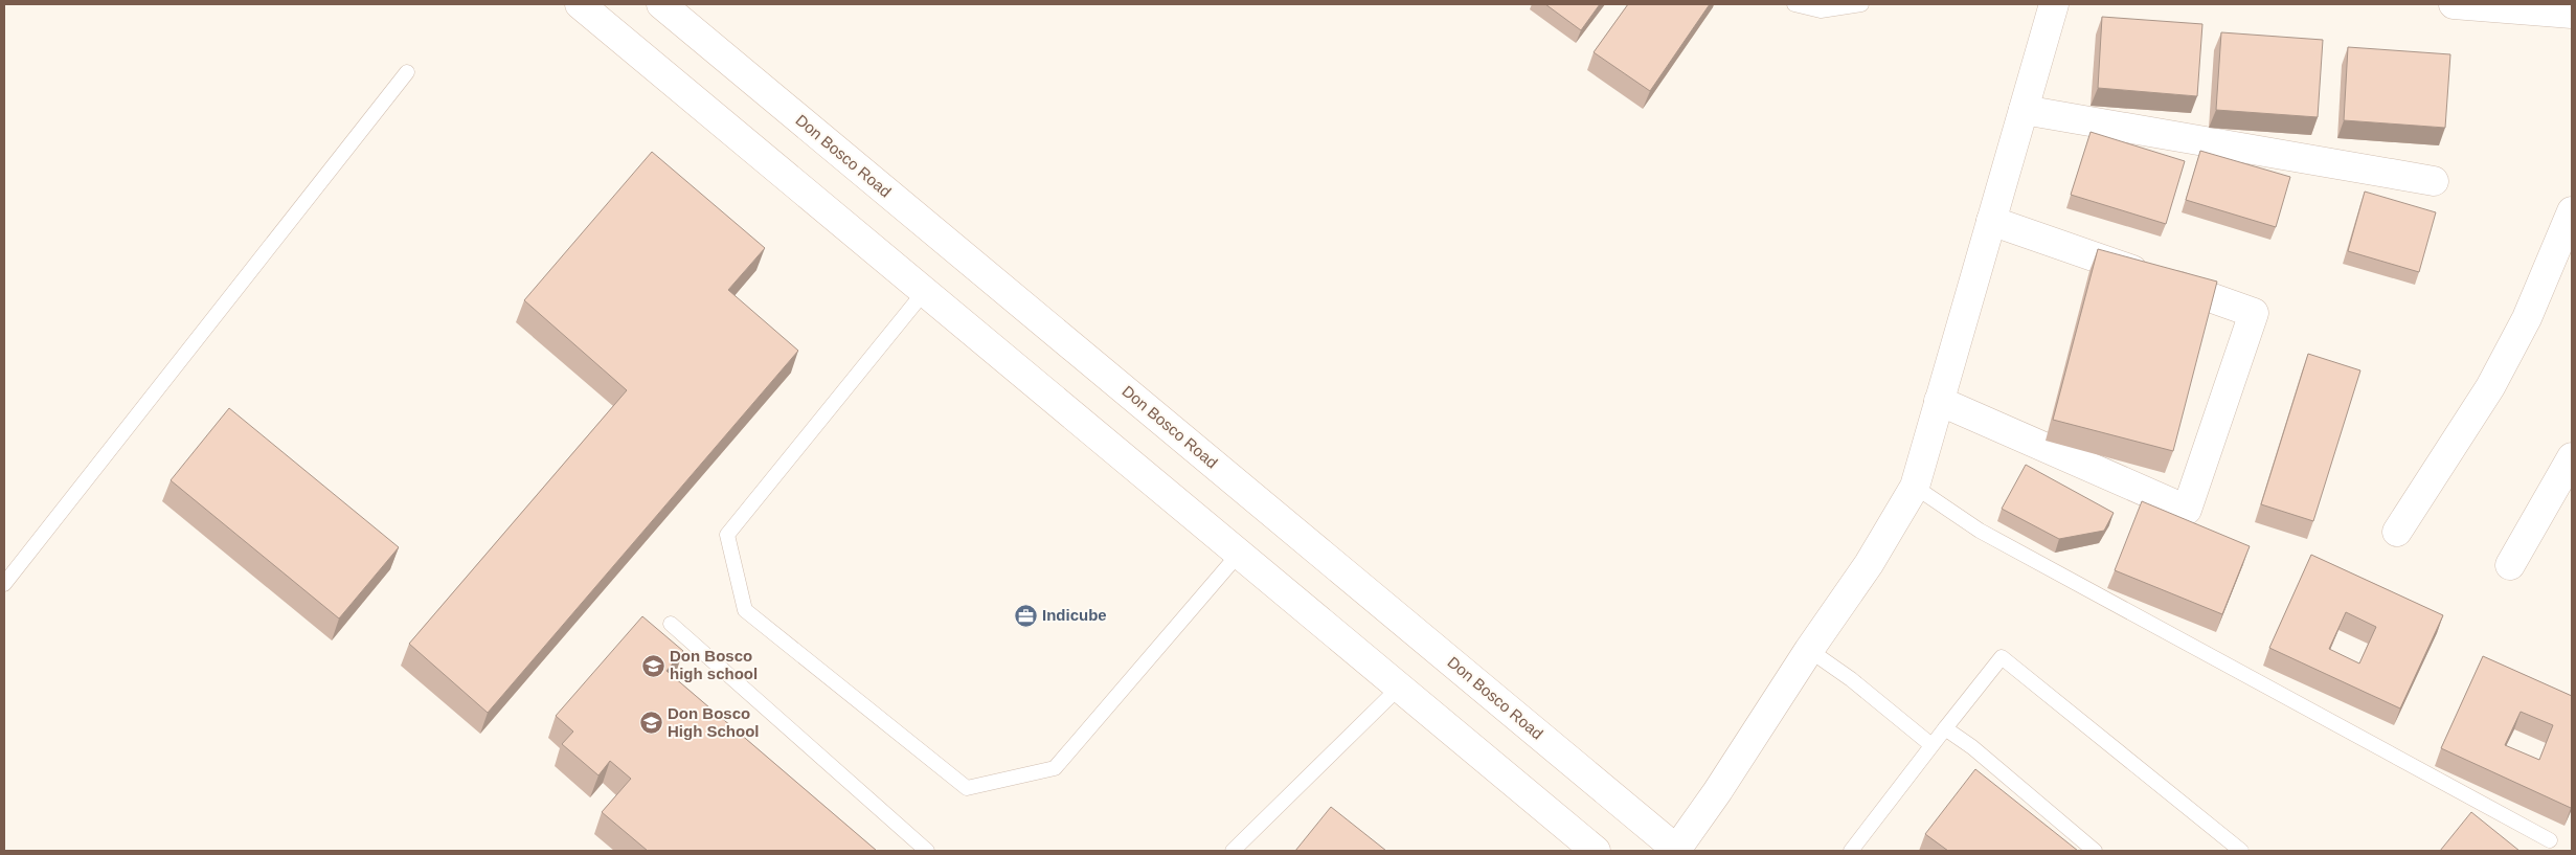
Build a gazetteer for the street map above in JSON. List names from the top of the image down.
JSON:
{
  "streets": {
    "street": ["Don Bosco Road"]
  },
  "places": {
    "office": ["Indicube"],
    "school or university": ["Don Bosco high school", "Don Bosco High School"]
  }
}
